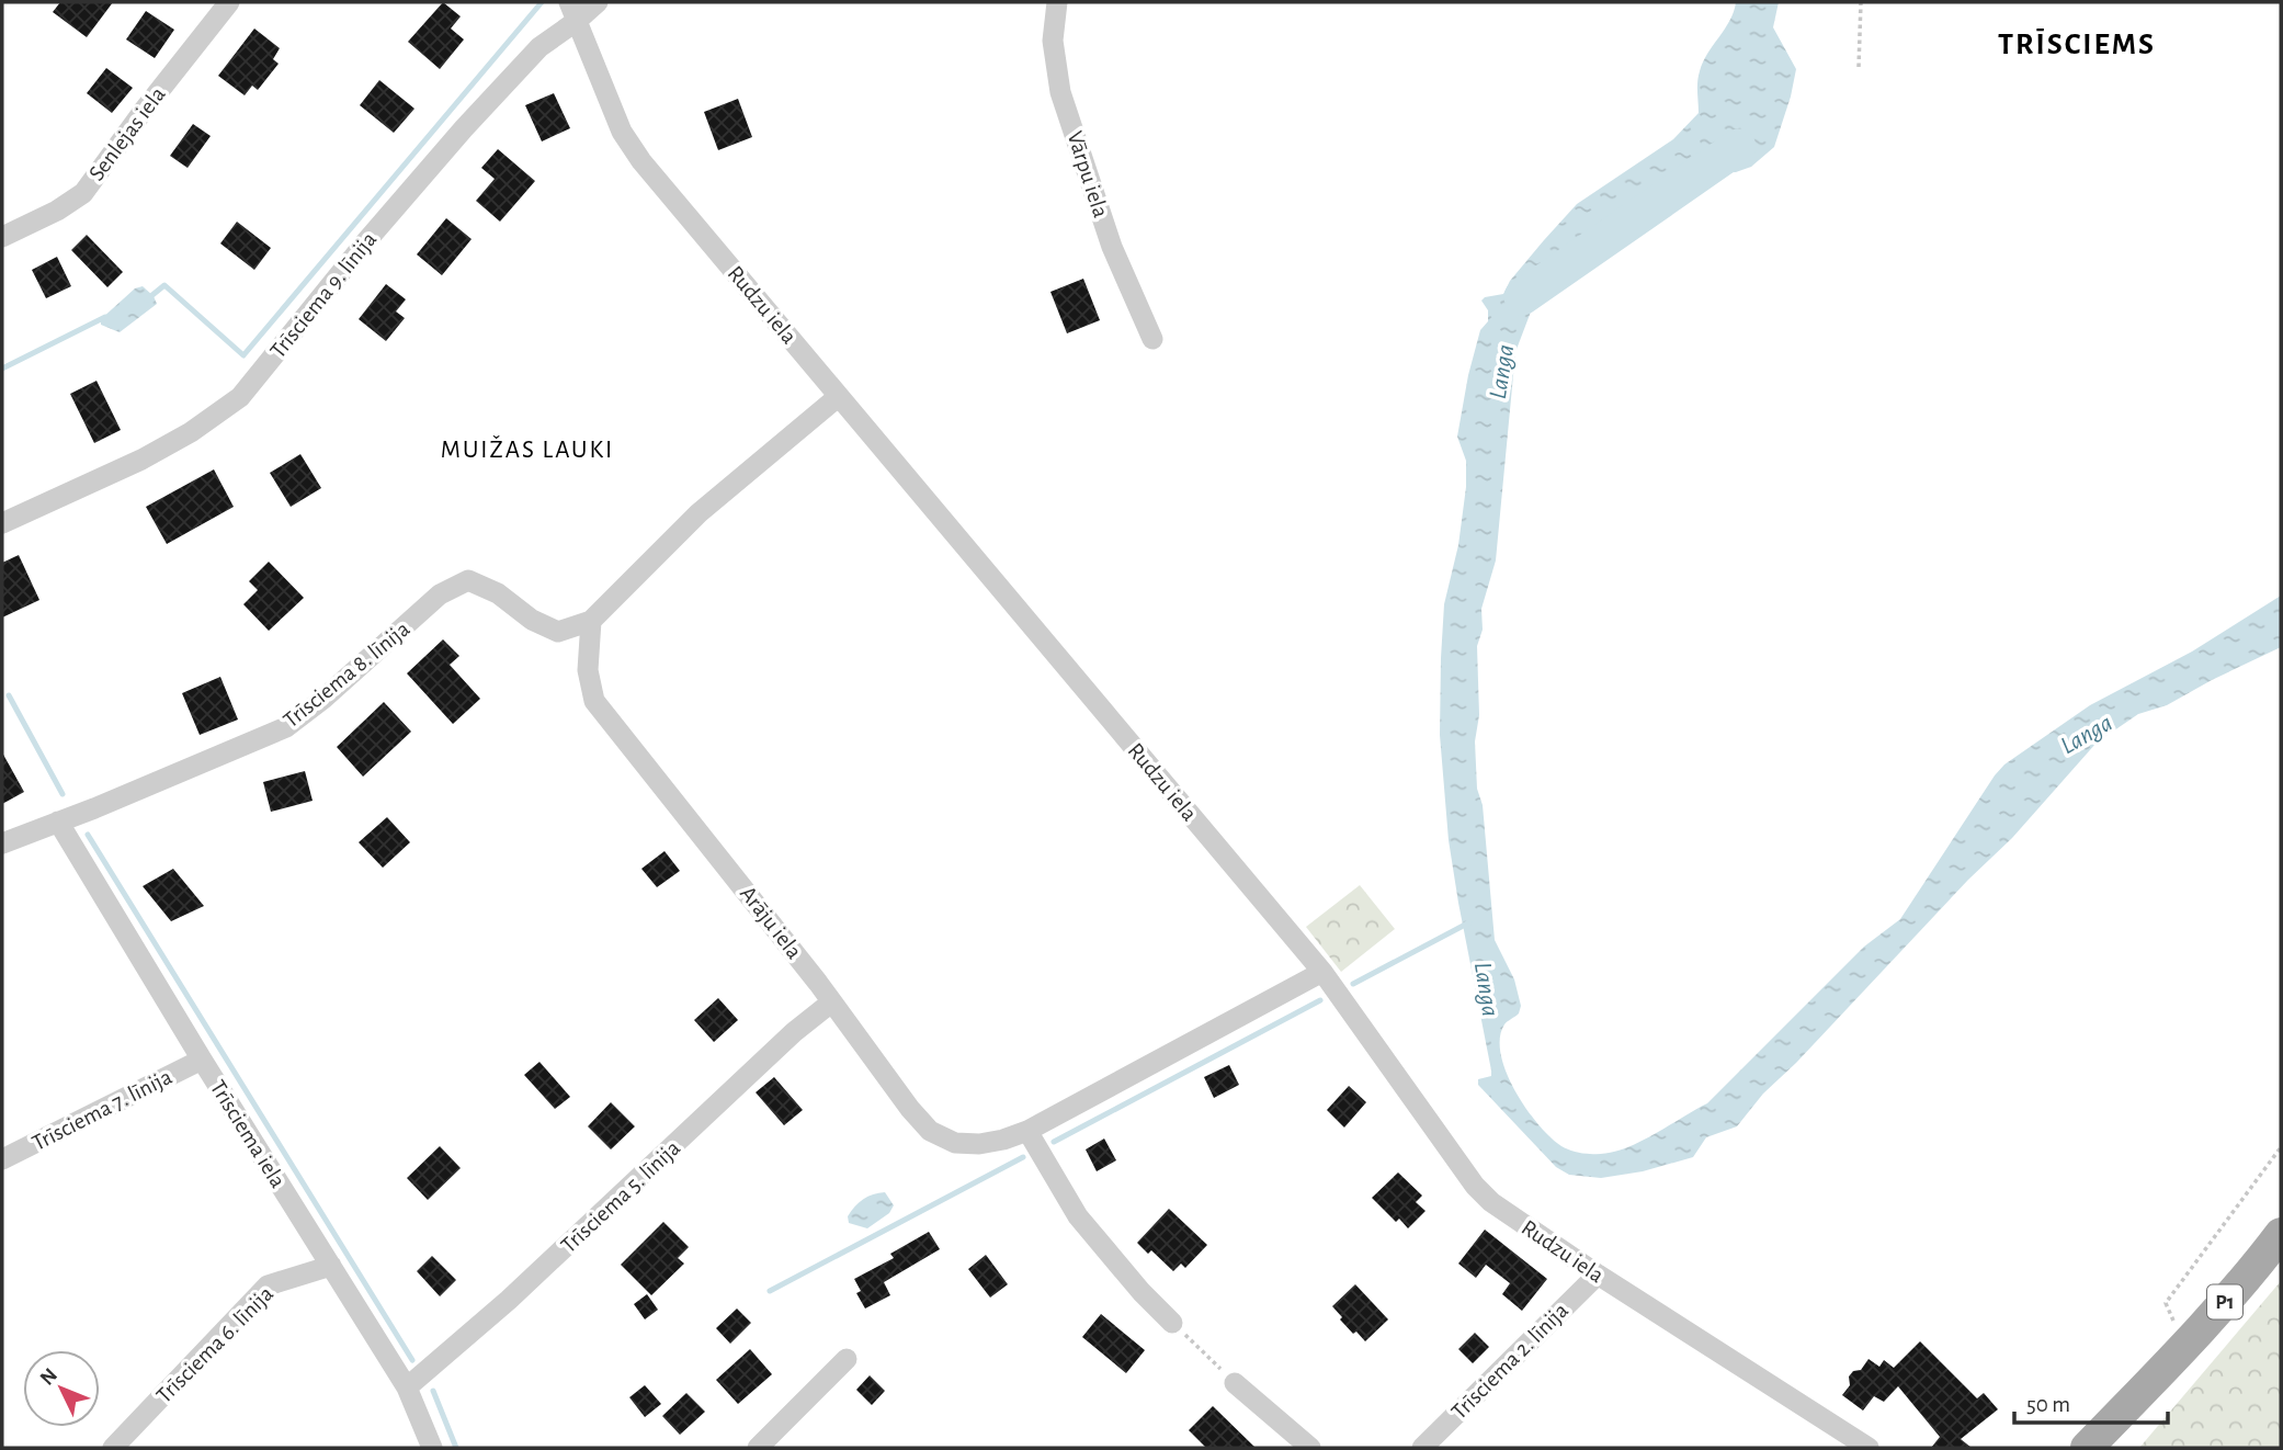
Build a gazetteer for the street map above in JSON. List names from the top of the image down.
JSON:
{
  "streets": {
    "main road": ["P1"],
    "street": [
      "Senlejas iela",
      "Vārpu iela",
      "Trīsciema 9. līnija",
      "Rudzu iela",
      "Trīsciema 8. līnija",
      "Arāju iela",
      "Trīsciema 7. līnija",
      "Trīsciema iela",
      "Trīsciema 5. līnija",
      "Trīsciema 6. līnija",
      "Trīsciema 2. līnija"
    ]
  },
  "crossings": [
    ["Trīsciema 9. līnija", "Rudzu iela"],
    ["Rudzu iela", "Arāju iela"],
    ["Rudzu iela", "Trīsciema 2. līnija"],
    ["Trīsciema 8. līnija", "Arāju iela"],
    ["Trīsciema 8. līnija", "Trīsciema iela"],
    ["Arāju iela", "Trīsciema 5. līnija"],
    ["Trīsciema 7. līnija", "Trīsciema iela"],
    ["Trīsciema iela", "Trīsciema 5. līnija"],
    ["Trīsciema iela", "Trīsciema 6. līnija"]
  ],
  "districts": ["TRĪSCIEMS", "MUIŽAS LAUKI"],
  "water": ["Langa"],
  "scale_bar": "50 m",
  "north": "top left"
}
